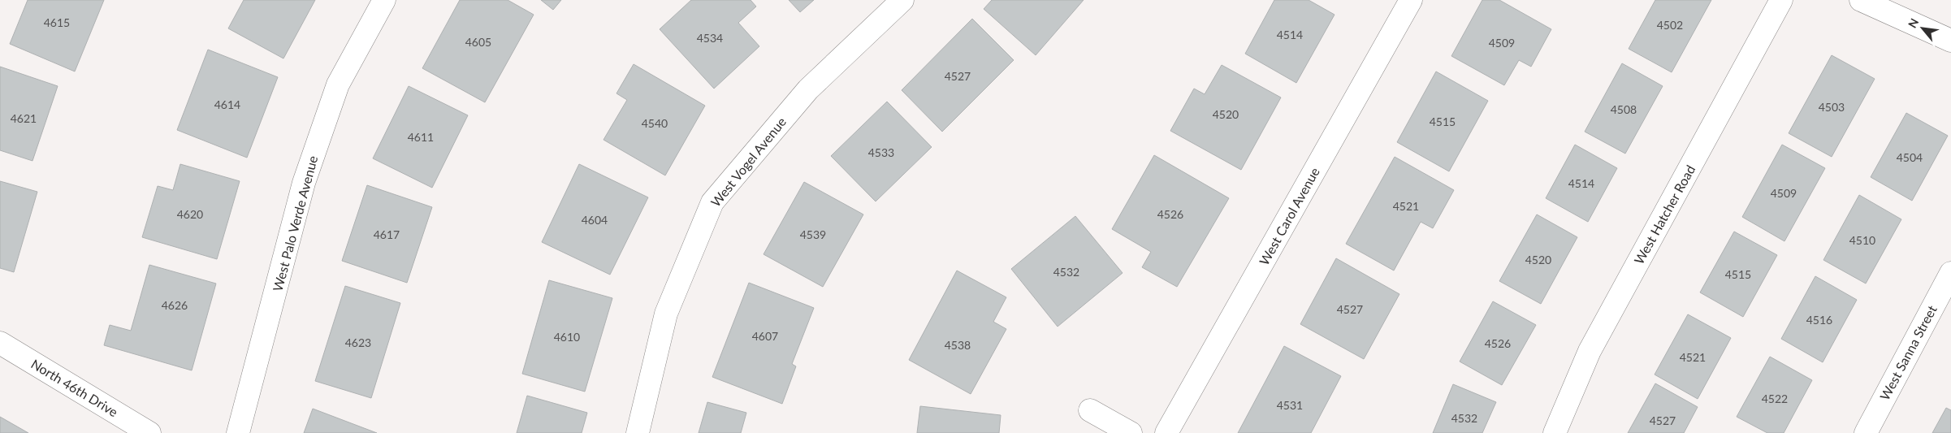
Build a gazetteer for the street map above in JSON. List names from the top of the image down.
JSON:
{
  "streets": {
    "street": [
      "West Vogel Avenue",
      "West Hatcher Road",
      "West Carol Avenue",
      "West Palo Verde Avenue",
      "West Sanna Street",
      "North 46th Drive"
    ]
  },
  "house_numbers": [
    "4615",
    "4502",
    "4514",
    "4534",
    "4605",
    "4509",
    "4527",
    "4614",
    "4503",
    "4508",
    "4520",
    "4621",
    "4515",
    "4540",
    "4611",
    "4533",
    "4504",
    "4514",
    "4509",
    "4521",
    "4620",
    "4526",
    "4604",
    "4617",
    "4539",
    "4510",
    "4520",
    "4532",
    "4515",
    "4626",
    "4527",
    "4516",
    "4607",
    "4610",
    "4623",
    "4526",
    "4538",
    "4521",
    "4522",
    "4531",
    "4532",
    "4527"
  ],
  "north": "top left"
}
